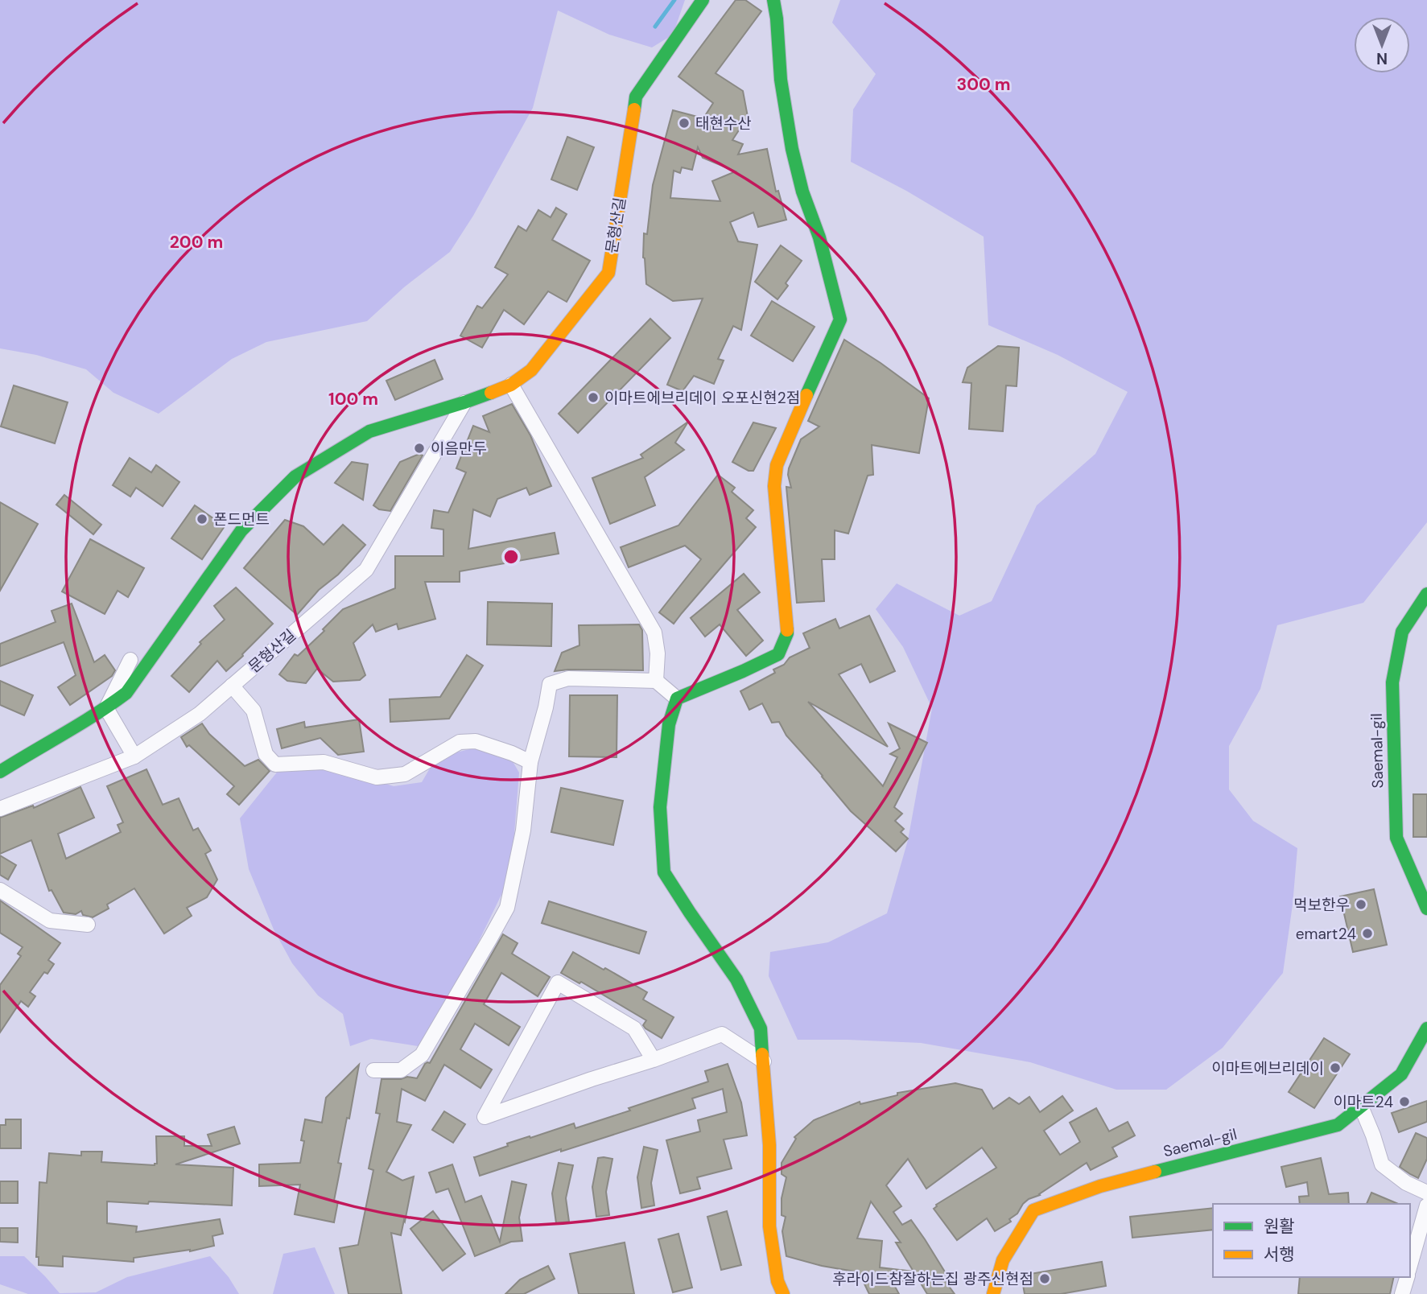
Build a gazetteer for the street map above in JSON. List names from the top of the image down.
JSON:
{
  "streets": {
    "street": ["문형산길", "Saemal-gil"]
  },
  "places": [
    "태현수산",
    "이마트에브리데이 오포신현2점",
    "이음만두",
    "폰드먼트",
    "먹보한우",
    "emart24",
    "이마트에브리데이",
    "이마트24",
    "후라이드참잘하는집 광주신현점"
  ],
  "legend": ["원활", "서행"],
  "north": "bottom",
  "rings": ["300 m", "200 m", "100 m"]
}
